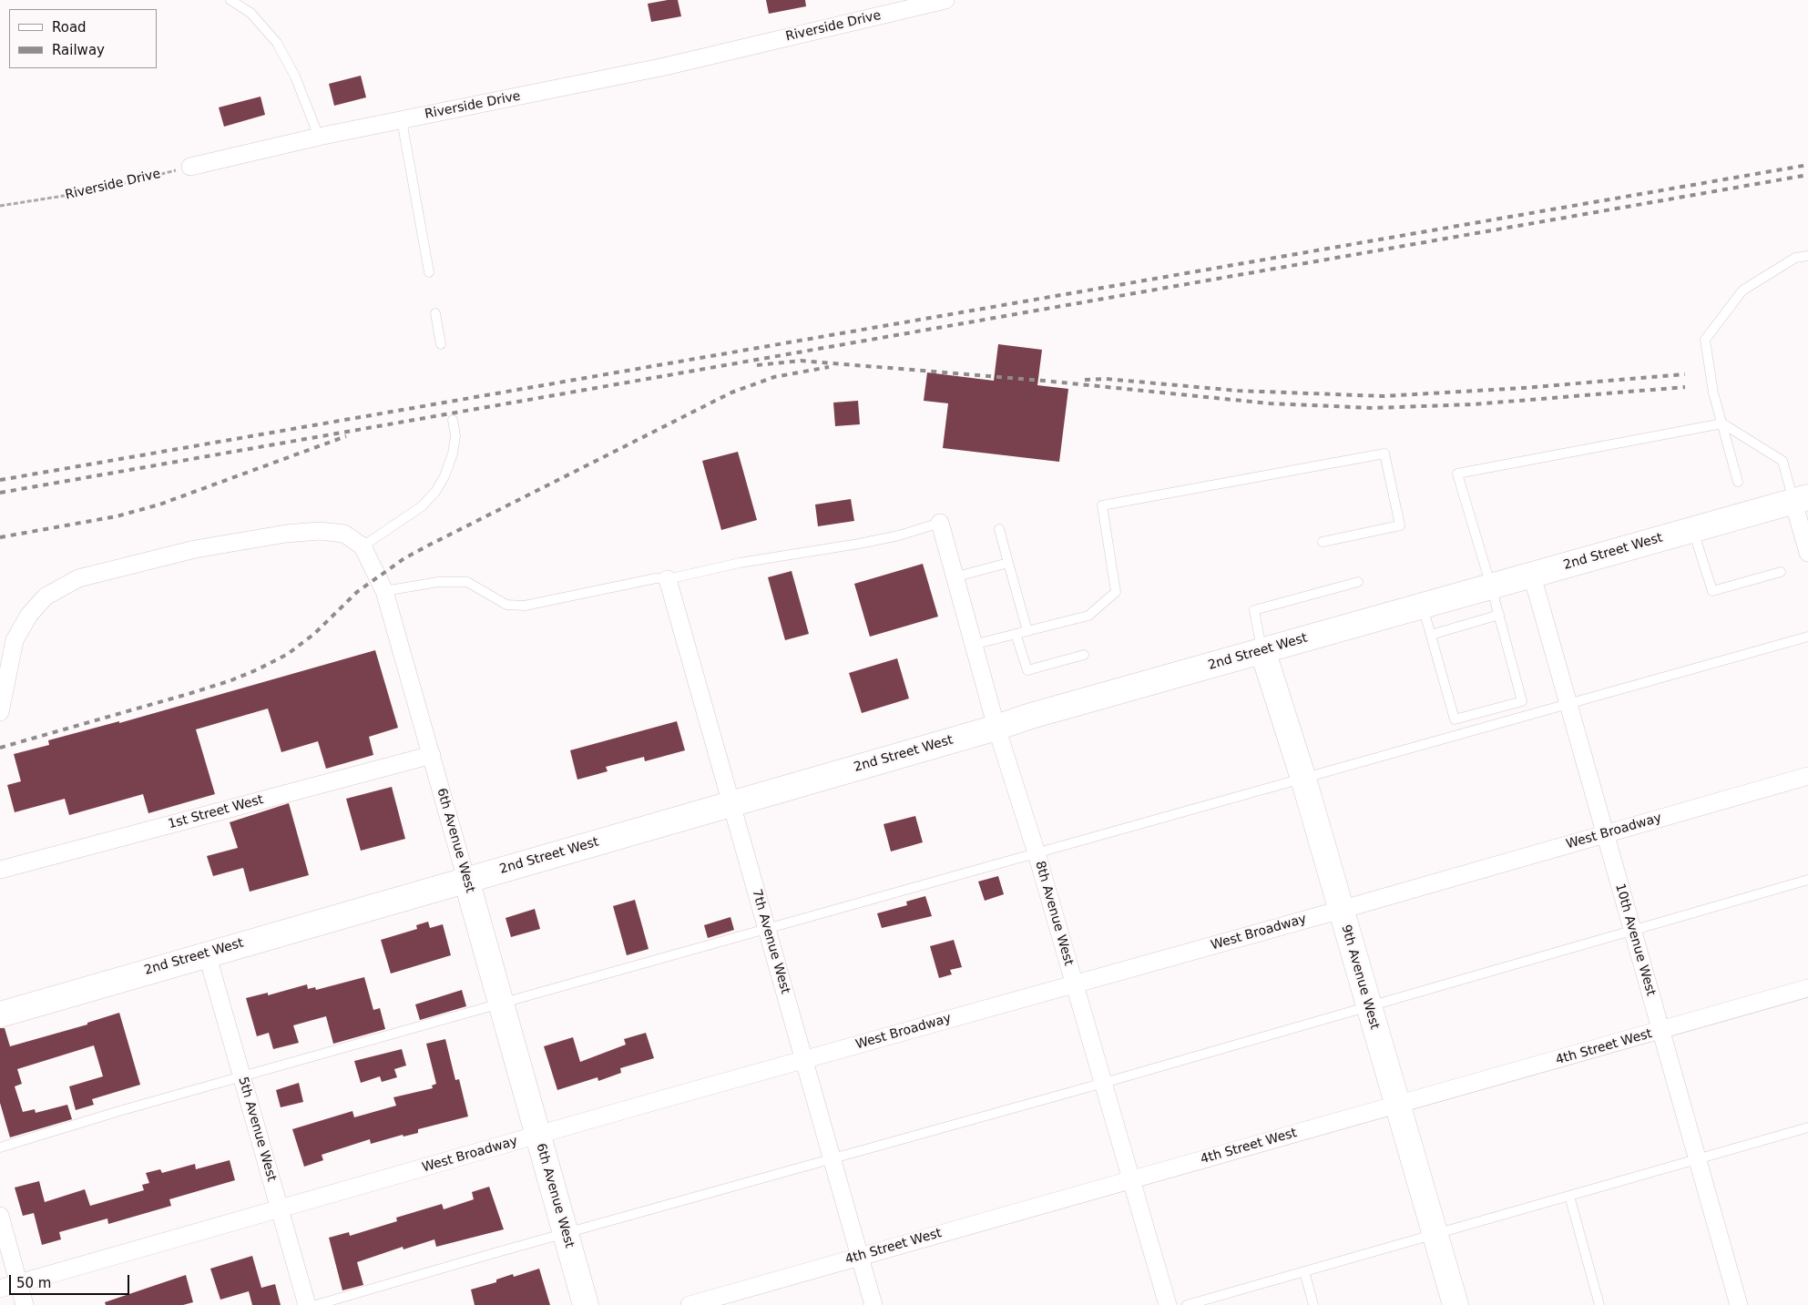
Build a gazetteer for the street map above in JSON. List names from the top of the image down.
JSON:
{
  "streets": {
    "main road": ["2nd Street West", "6th Avenue West", "9th Avenue West"],
    "street": [
      "Riverside Drive",
      "1st Street West",
      "West Broadway",
      "8th Avenue West",
      "10th Avenue West",
      "7th Avenue West",
      "4th Street West",
      "5th Avenue West"
    ]
  },
  "crossings": [
    ["2nd Street West", "6th Avenue West"],
    ["2nd Street West", "8th Avenue West"],
    ["2nd Street West", "10th Avenue West"],
    ["2nd Street West", "7th Avenue West"],
    ["2nd Street West", "9th Avenue West"],
    ["2nd Street West", "5th Avenue West"],
    ["1st Street West", "6th Avenue West"],
    ["West Broadway", "6th Avenue West"],
    ["West Broadway", "8th Avenue West"],
    ["West Broadway", "10th Avenue West"],
    ["West Broadway", "7th Avenue West"],
    ["West Broadway", "9th Avenue West"],
    ["West Broadway", "5th Avenue West"],
    ["8th Avenue West", "4th Street West"],
    ["10th Avenue West", "4th Street West"],
    ["7th Avenue West", "4th Street West"],
    ["9th Avenue West", "4th Street West"]
  ],
  "legend": ["Road", "Railway"],
  "scale_bar": "50 m"
}
